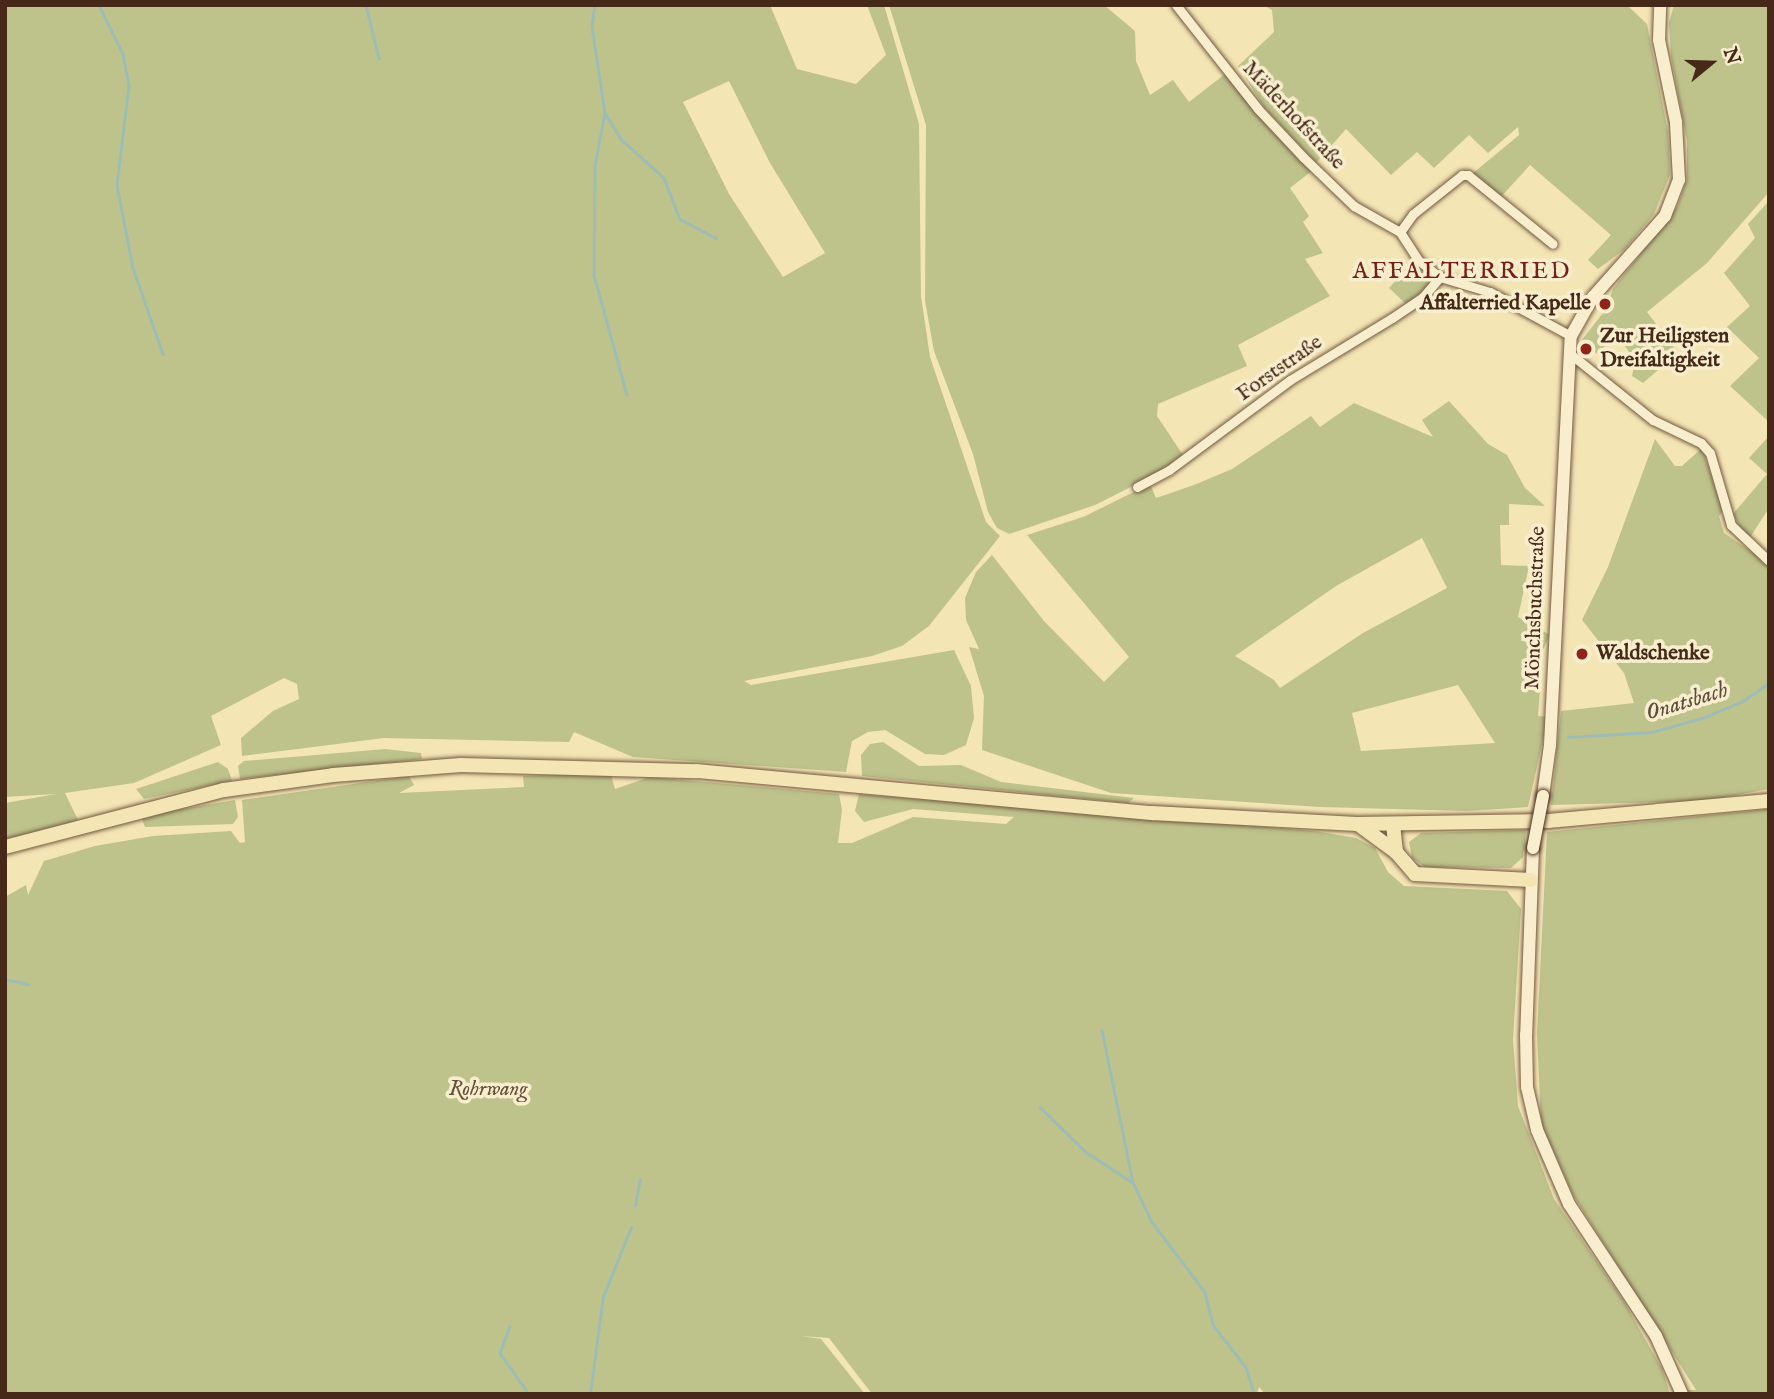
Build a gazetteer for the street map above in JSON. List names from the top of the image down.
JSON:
{
  "streets": {
    "street": ["Mäderhofstraße", "Forststraße", "Mönchsbuchstraße"]
  },
  "districts": ["AFFALTERRIED"],
  "water": ["Onatsbach"],
  "parks": ["Rohrwang"],
  "places": ["Affalterried Kapelle", "Zur Heiligsten Dreifaltigkeit", "Waldschenke"],
  "north": "right"
}
